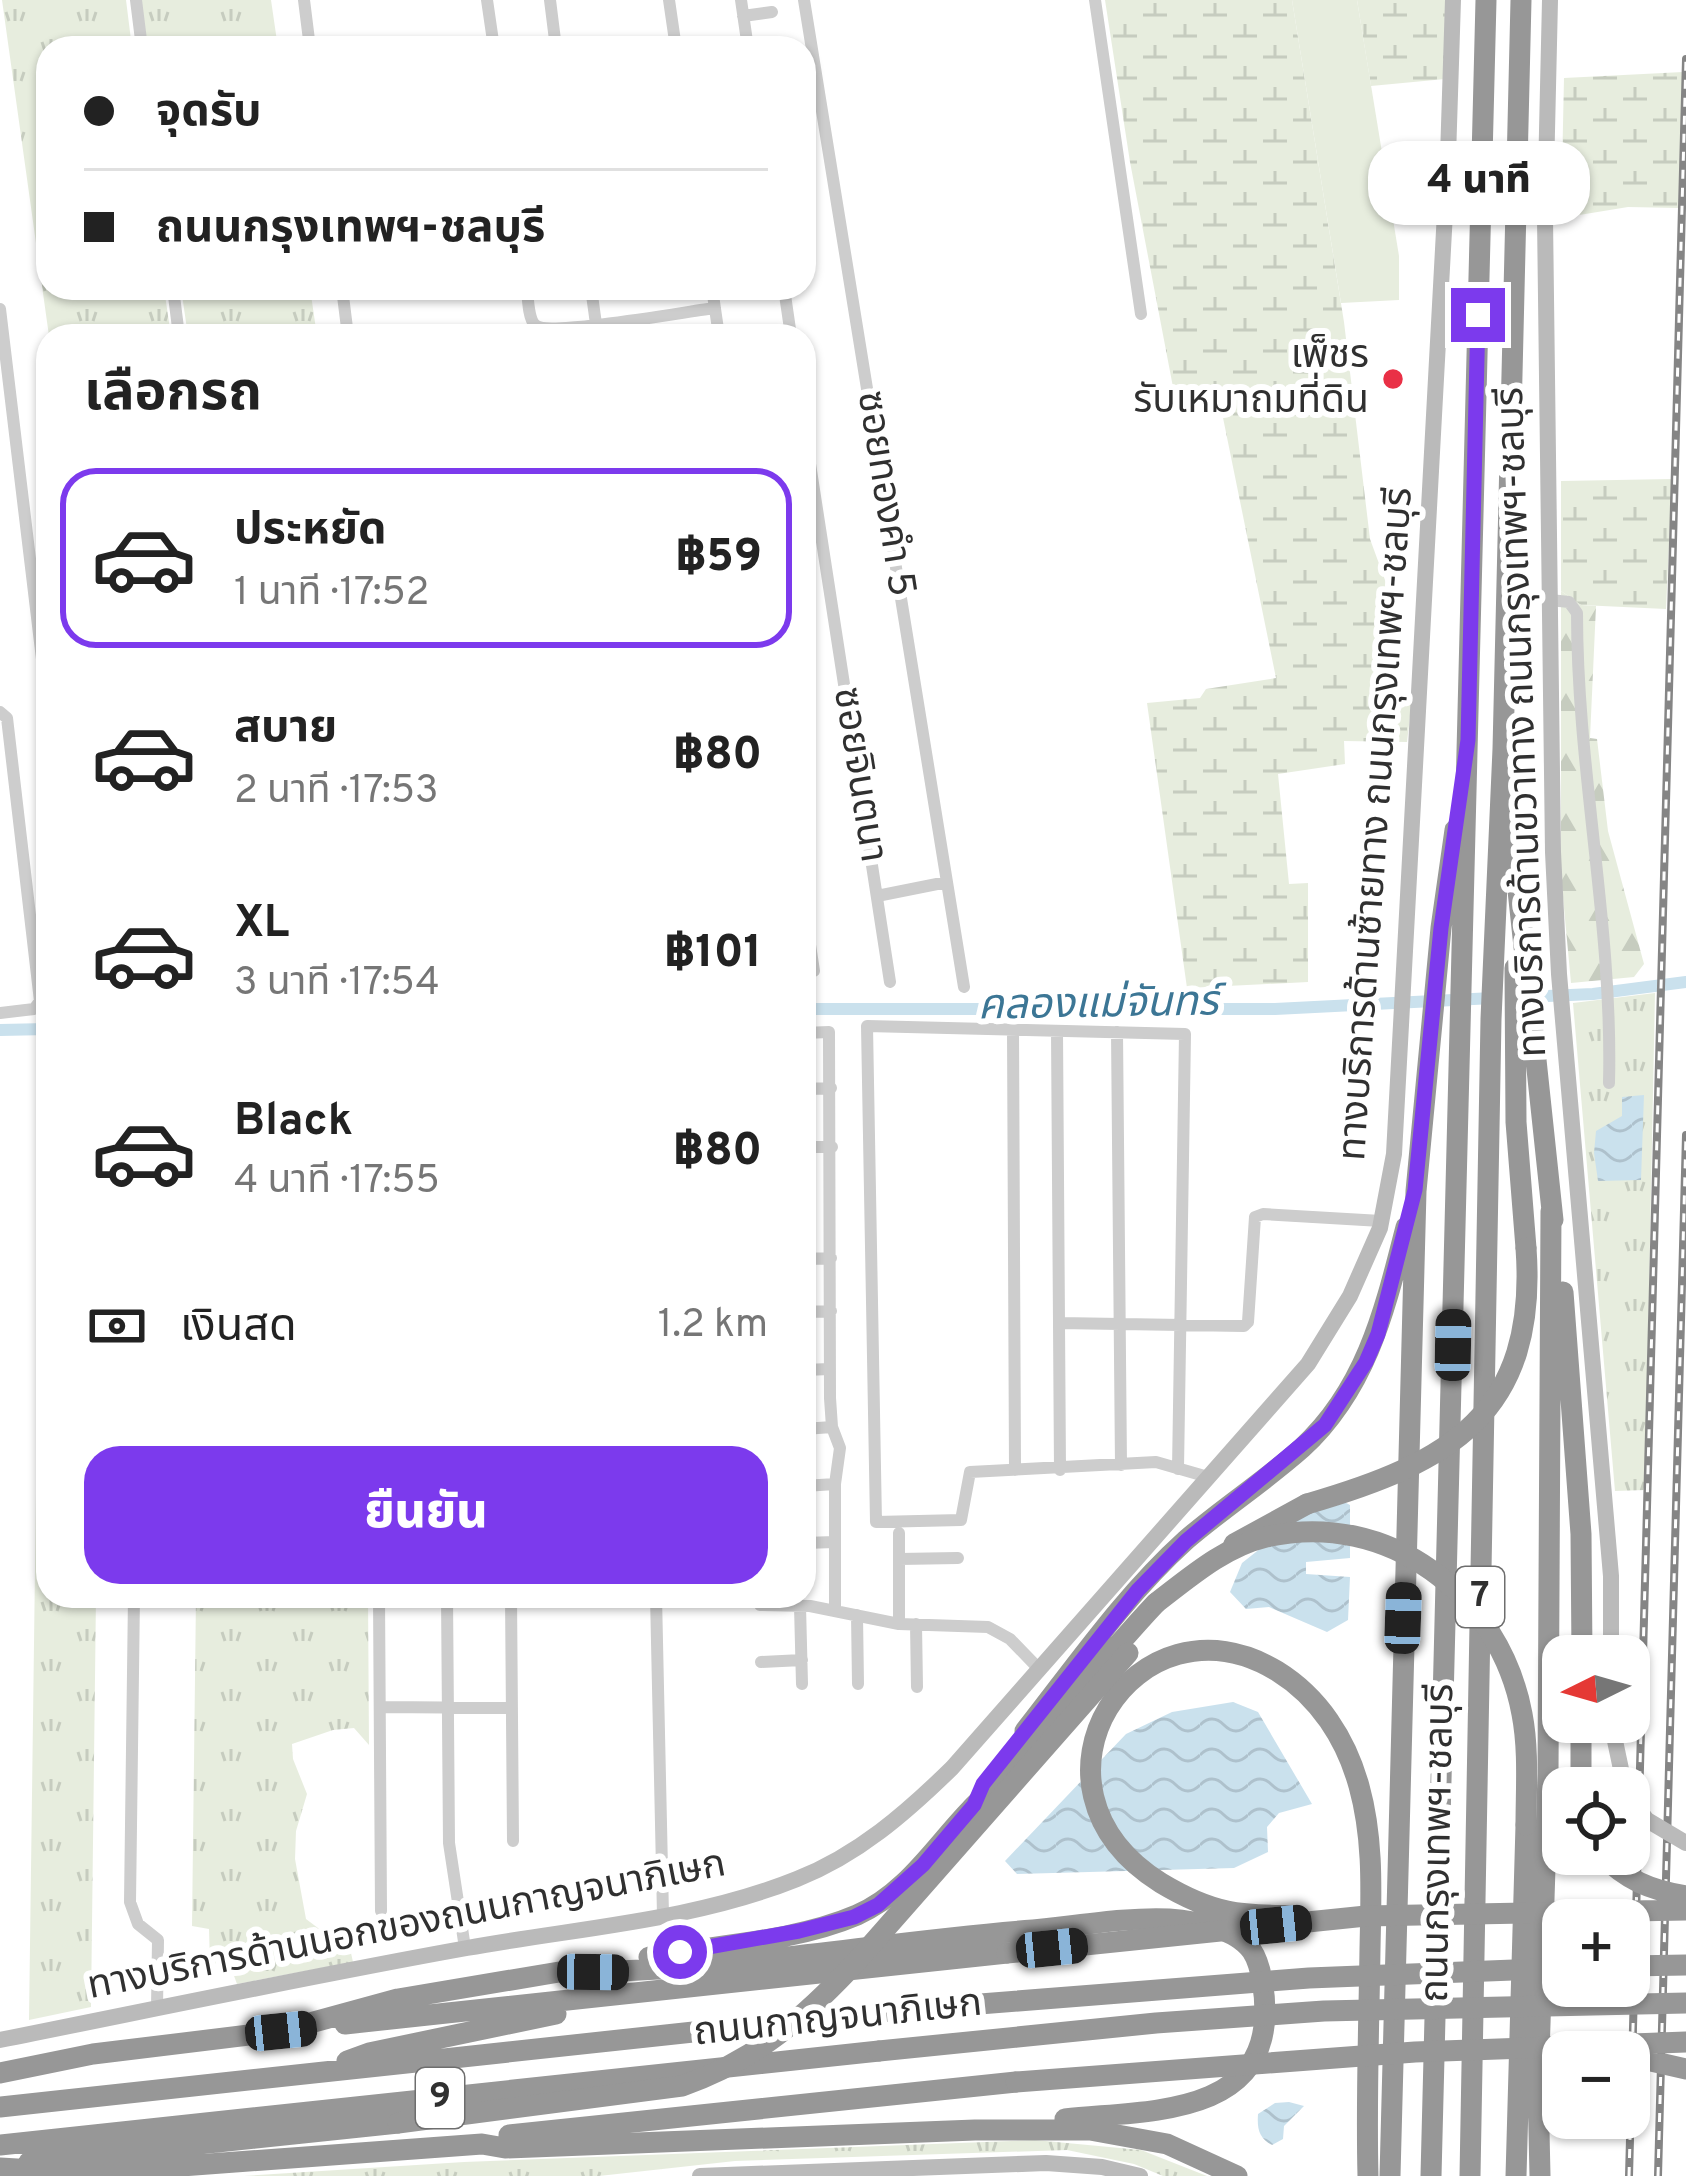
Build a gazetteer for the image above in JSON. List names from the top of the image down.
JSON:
{
  "streets": {
    "highway": [
      "7",
      "ถนนกรุงเทพฯ-ชลบุรี",
      "ถนนกาญจนาภิเษก",
      "9"
    ],
    "main road": ["ทางบริการด้านขวาทาง ถนนกรุงเทพฯ-ชลบุรี", "ทางบริการด้านซ้ายทาง ถนนกรุงเทพฯ-ชลบุรี", "ทางบริการด้านนอกของถนนกาญจนาภิเษก"],
    "street": ["ซอยทองคำ 5", "ซอยจินตนา"]
  },
  "crossings": [
    ["ทางบริการด้านซ้ายทาง ถนนกรุงเทพฯ-ชลบุรี", "ทางบริการด้านนอกของถนนกาญจนาภิเษก"]
  ],
  "water": ["คลองแม่จันทร์"],
  "places": ["เพ็ชร รับเหมาถมที่ดิน"],
  "north": "left",
  "page": {
    "banner": ["จุดรับ", "ถนนกรุงเทพฯ-ชลบุรี"],
    "bubble": "4 นาที",
    "heading": "เลือกรถ",
    "list": [
      {
        "name": "ประหยัด",
        "note": "1 นาที · 17:52",
        "value": "฿59"
      },
      {
        "name": "สบาย",
        "note": "2 นาที · 17:53",
        "value": "฿80"
      },
      {
        "name": "XL",
        "note": "3 นาที · 17:54",
        "value": "฿101"
      },
      {
        "name": "Black",
        "note": "4 นาที · 17:55",
        "value": "฿80"
      }
    ],
    "pay": ["เงินสด", "1.2 km"],
    "buttons": "ยืนยัน",
    "map_buttons": ["+", "−"]
  }
}
